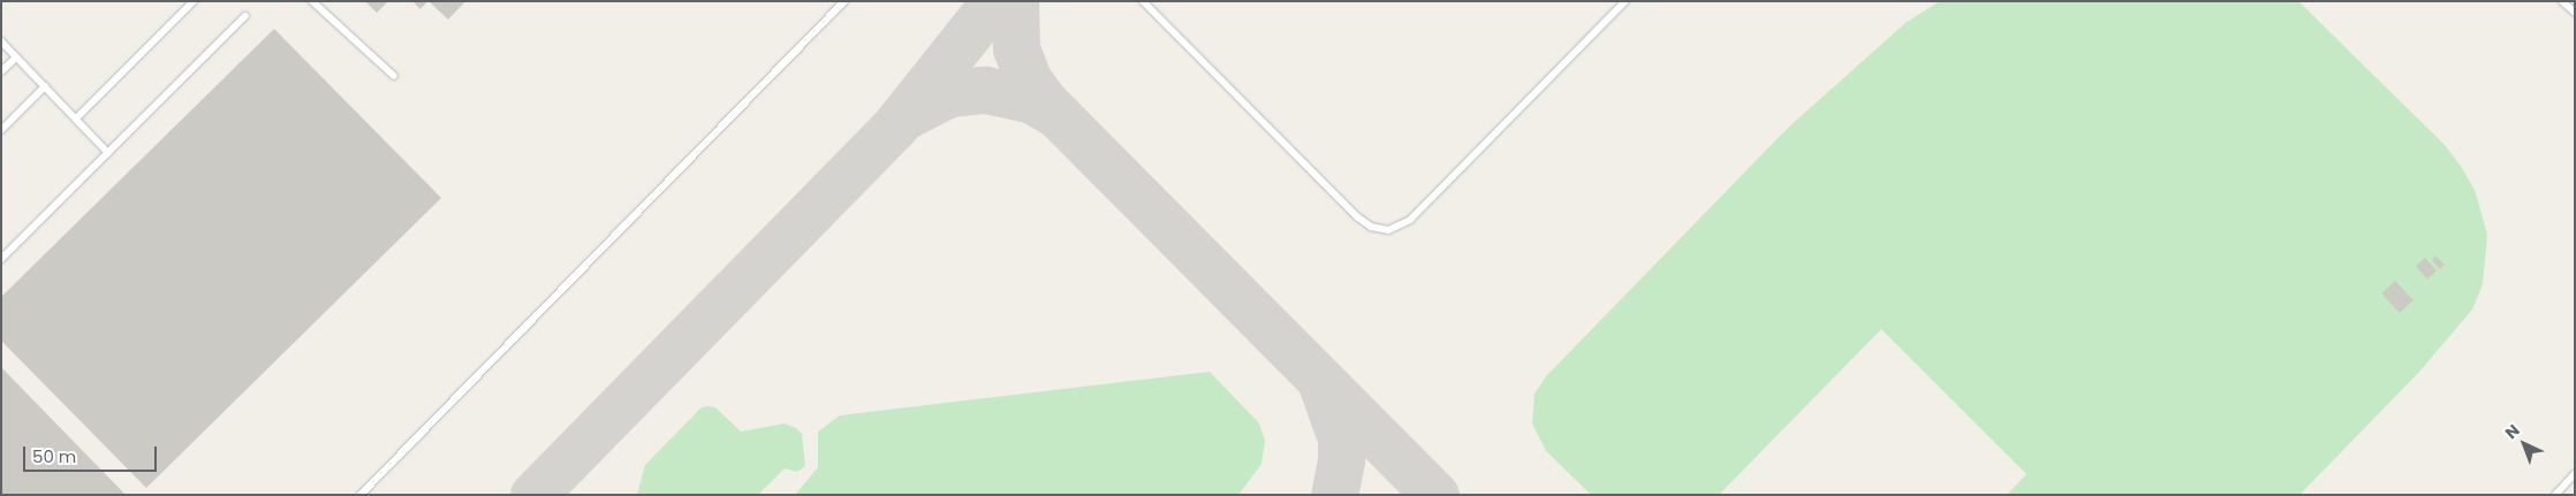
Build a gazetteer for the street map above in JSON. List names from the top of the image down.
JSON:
{
  "scale_bar": "50 m",
  "north": "top left"
}
